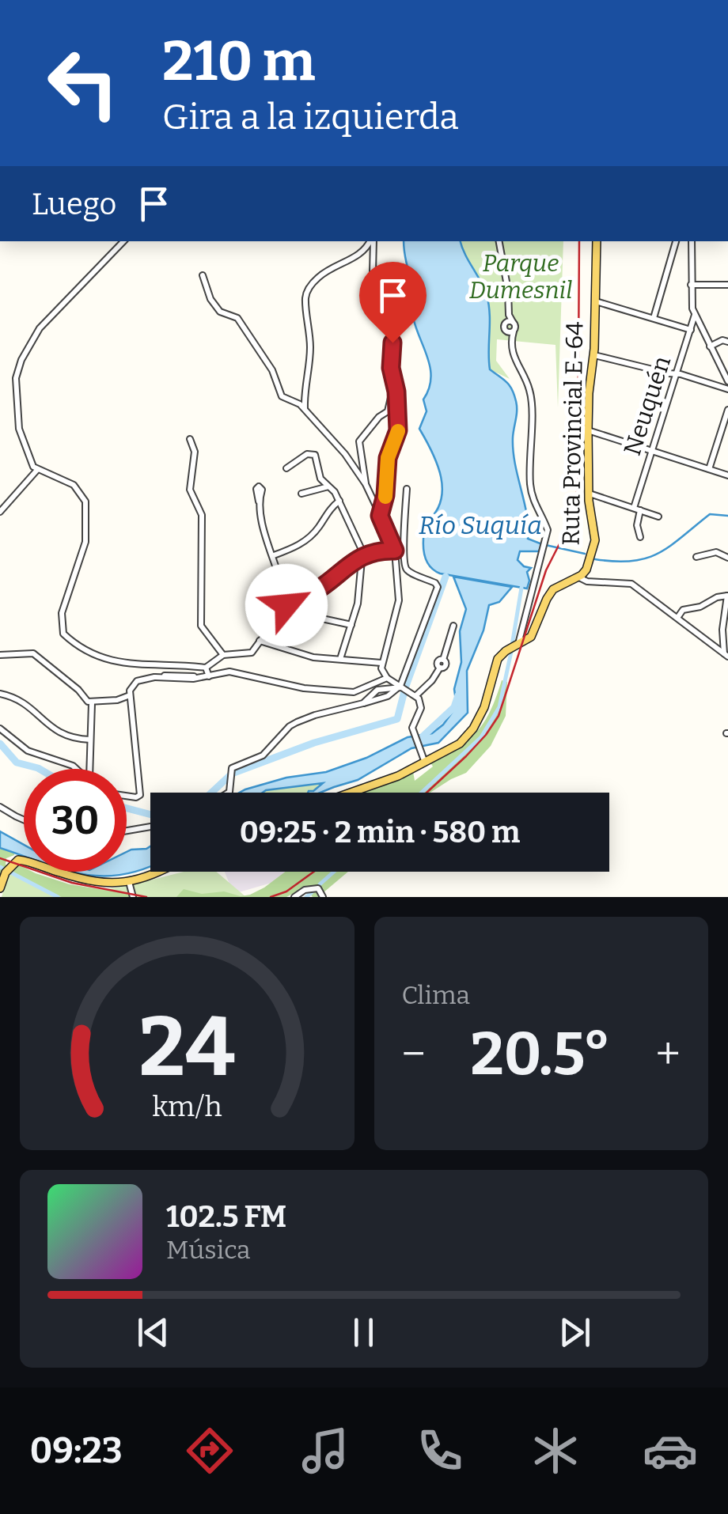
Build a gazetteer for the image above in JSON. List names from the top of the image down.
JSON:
{
  "streets": {
    "main road": ["Ruta Provincial E-64"],
    "street": ["Neuquén"]
  },
  "water": ["Río Suquía"],
  "parks": ["Parque Dumesnil"],
  "page": {
    "turn": ["210 m", "Gira a la izquierda"],
    "then": "Luego",
    "limit": "30",
    "trip": "09:25 · 2 min · 580 m",
    "tile": "Clima",
    "heat": ["−", "20.5°", "+"],
    "song": ["102.5 FM", "Música"],
    "tabs": "09:23",
    "gauge": ["24", "km/h"]
  }
}
